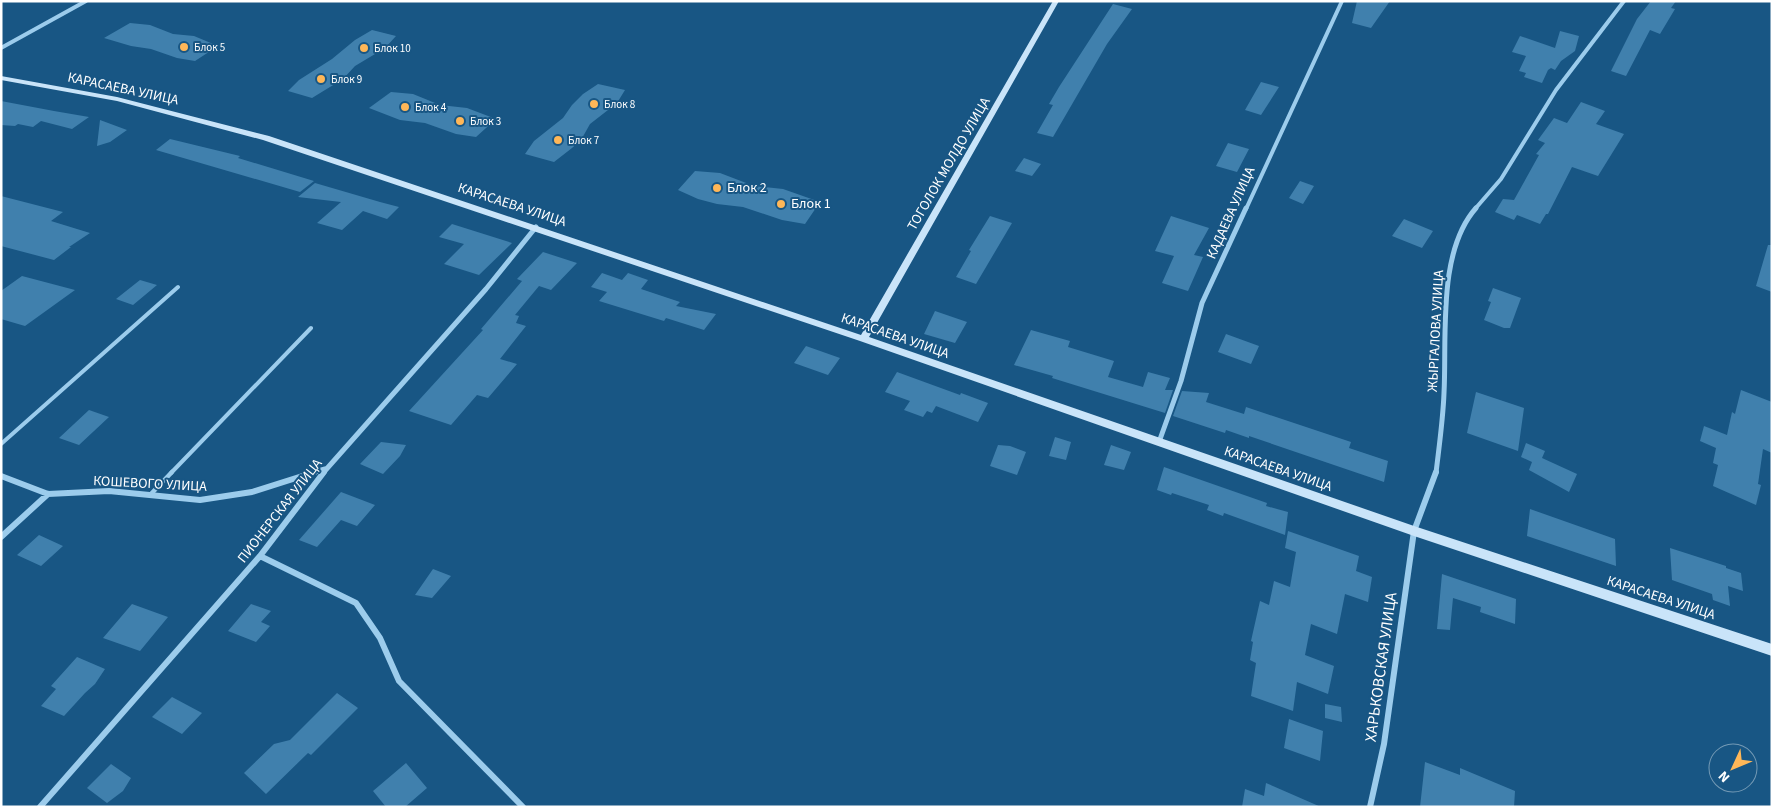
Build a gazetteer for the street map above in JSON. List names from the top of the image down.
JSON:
{
  "streets": {
    "street": [
      "КАРАСАЕВА УЛИЦА",
      "ТОГОЛОК МОЛДО УЛИЦА",
      "КАДАЕВА УЛИЦА",
      "ЖЫРГАЛОВА УЛИЦА",
      "КОШЕВОГО УЛИЦА",
      "ПИОНЕРСКАЯ УЛИЦА",
      "ХАРЬКОВСКАЯ УЛИЦА"
    ]
  },
  "crossings": [
    ["КАРАСАЕВА УЛИЦА", "ТОГОЛОК МОЛДО УЛИЦА"],
    ["КАРАСАЕВА УЛИЦА", "КАДАЕВА УЛИЦА"],
    ["КАРАСАЕВА УЛИЦА", "ЖЫРГАЛОВА УЛИЦА"],
    ["КАРАСАЕВА УЛИЦА", "ПИОНЕРСКАЯ УЛИЦА"],
    ["КАРАСАЕВА УЛИЦА", "ХАРЬКОВСКАЯ УЛИЦА"],
    ["ЖЫРГАЛОВА УЛИЦА", "ХАРЬКОВСКАЯ УЛИЦА"],
    ["КОШЕВОГО УЛИЦА", "ПИОНЕРСКАЯ УЛИЦА"]
  ],
  "places": [
    "Блок 5",
    "Блок 10",
    "Блок 9",
    "Блок 8",
    "Блок 4",
    "Блок 3",
    "Блок 7",
    "Блок 2",
    "Блок 1"
  ],
  "north": "bottom left"
}
